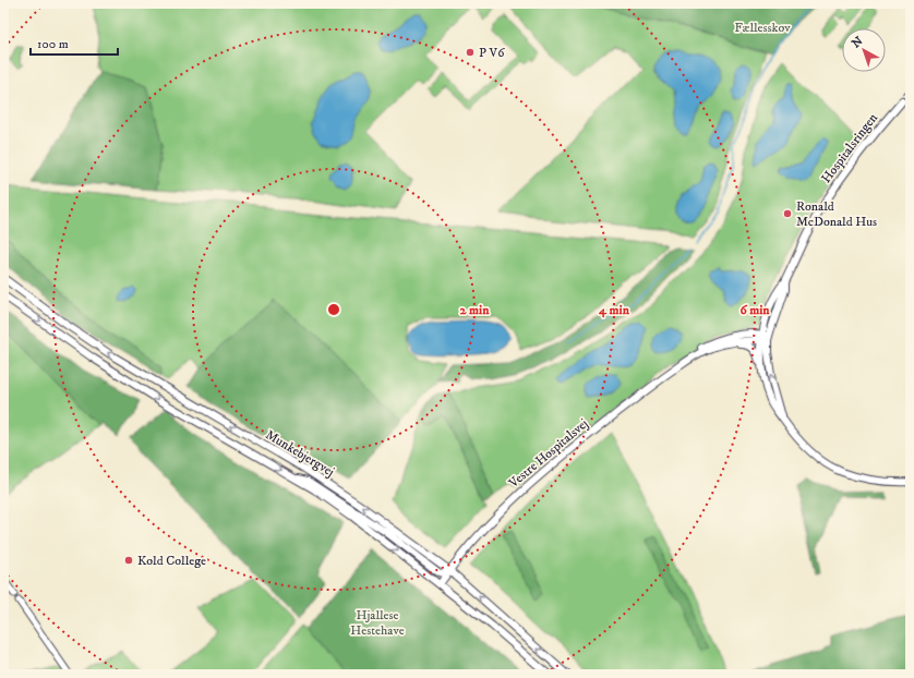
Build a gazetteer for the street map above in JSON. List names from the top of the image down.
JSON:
{
  "streets": {
    "street": ["Hospitalsringen", "Munkebjergvej", "Vestre Hospitalsvej"]
  },
  "crossings": [
    ["Hospitalsringen", "Vestre Hospitalsvej"],
    ["Munkebjergvej", "Vestre Hospitalsvej"]
  ],
  "parks": ["Fællesskov", "Hjallese Hestehave"],
  "places": ["P V6", "Ronald McDonald Hus", "Kold College"],
  "scale_bar": "100 m",
  "north": "top left",
  "rings": ["2 min", "4 min", "6 min"]
}
